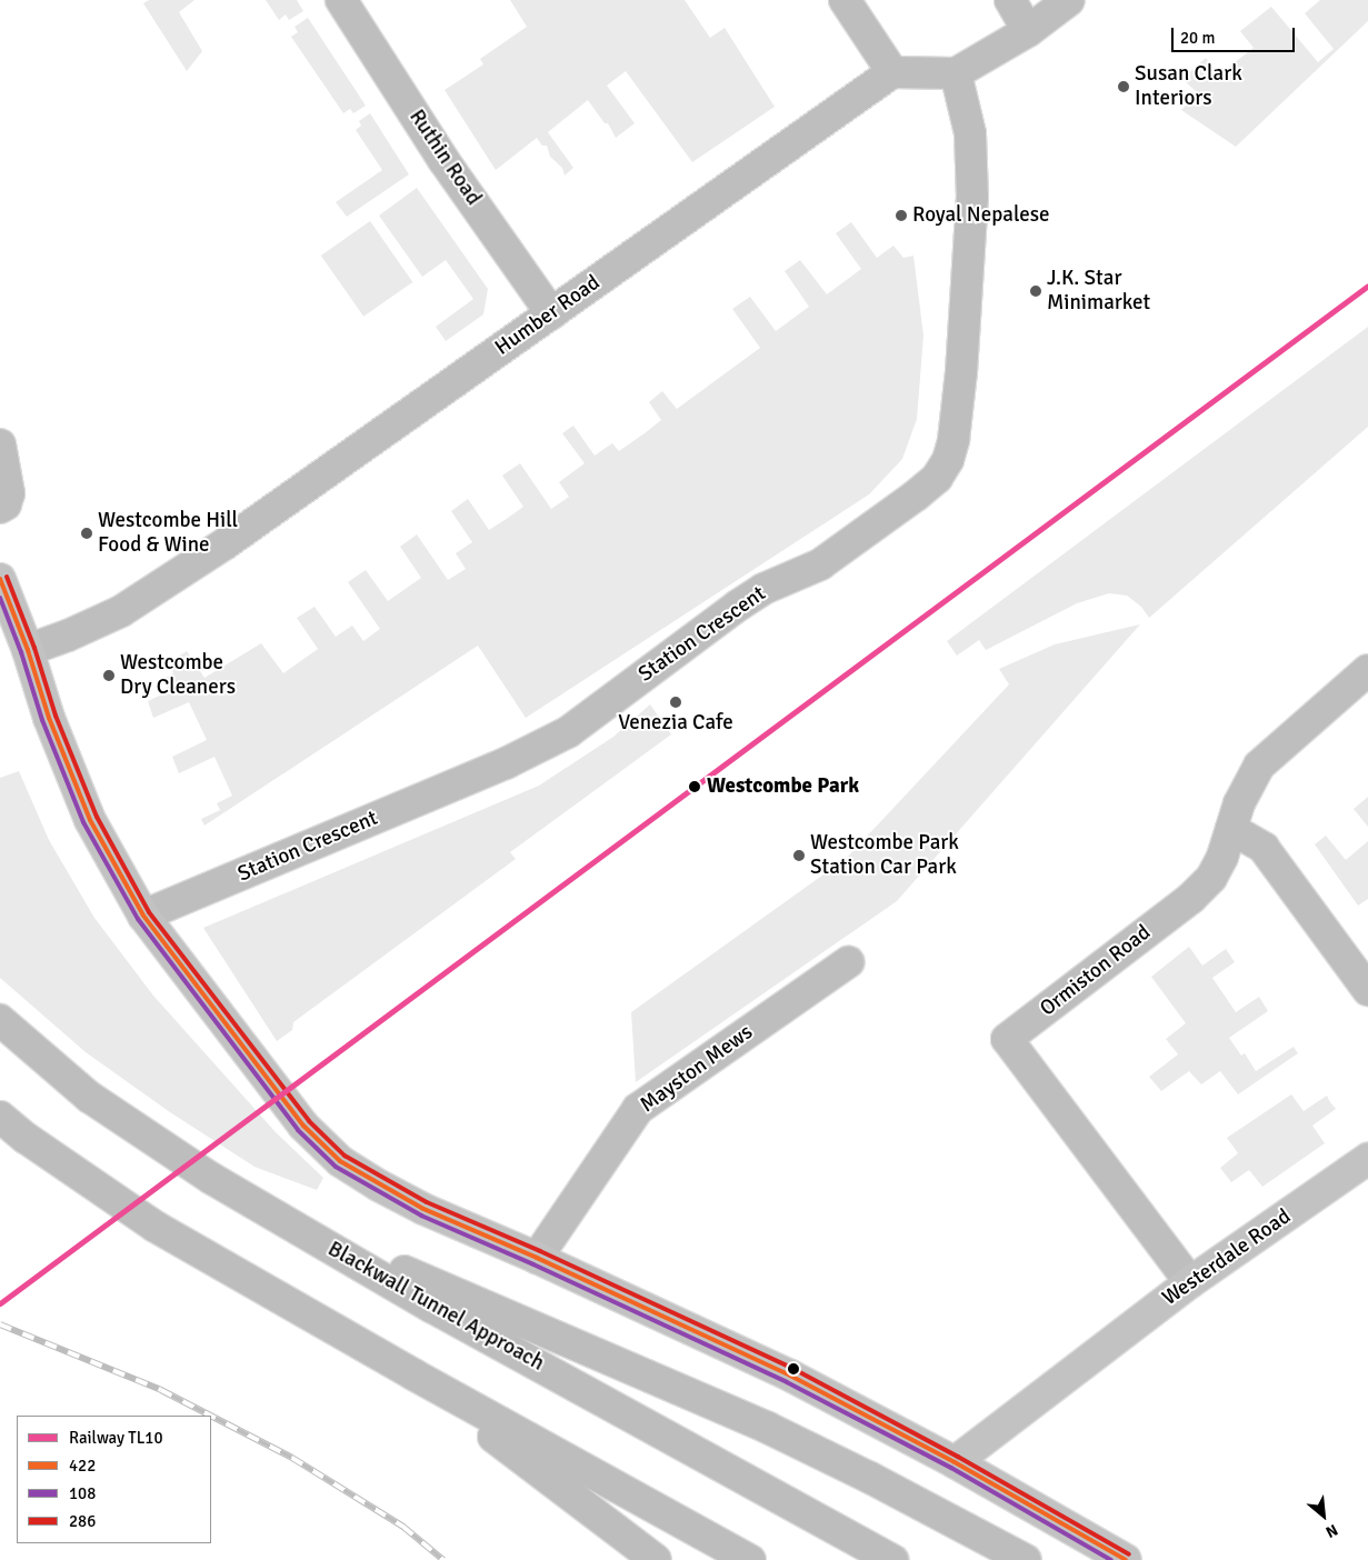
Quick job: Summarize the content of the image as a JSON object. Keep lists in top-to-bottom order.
{
  "streets": {
    "highway": ["Blackwall Tunnel Approach"],
    "street": [
      "Ruthin Road",
      "Humber Road",
      "Station Crescent",
      "Ormiston Road",
      "Mayston Mews",
      "Westerdale Road"
    ]
  },
  "crossings": [
    ["Ruthin Road", "Humber Road"],
    ["Ormiston Road", "Westerdale Road"]
  ],
  "places": [
    "Susan Clark Interiors",
    "Royal Nepalese",
    "J.K. Star Minimarket",
    "Westcombe Hill Food & Wine",
    "Westcombe Dry Cleaners",
    "Venezia Cafe",
    "Westcombe Park",
    "Westcombe Park Station Car Park"
  ],
  "lines": [
    "rail line TL10",
    "transit line 286",
    "transit line 422",
    "transit line 108"
  ],
  "legend": [
    "Railway TL10",
    "422",
    "108",
    "286"
  ],
  "scale_bar": "20 m",
  "north": "bottom right"
}
